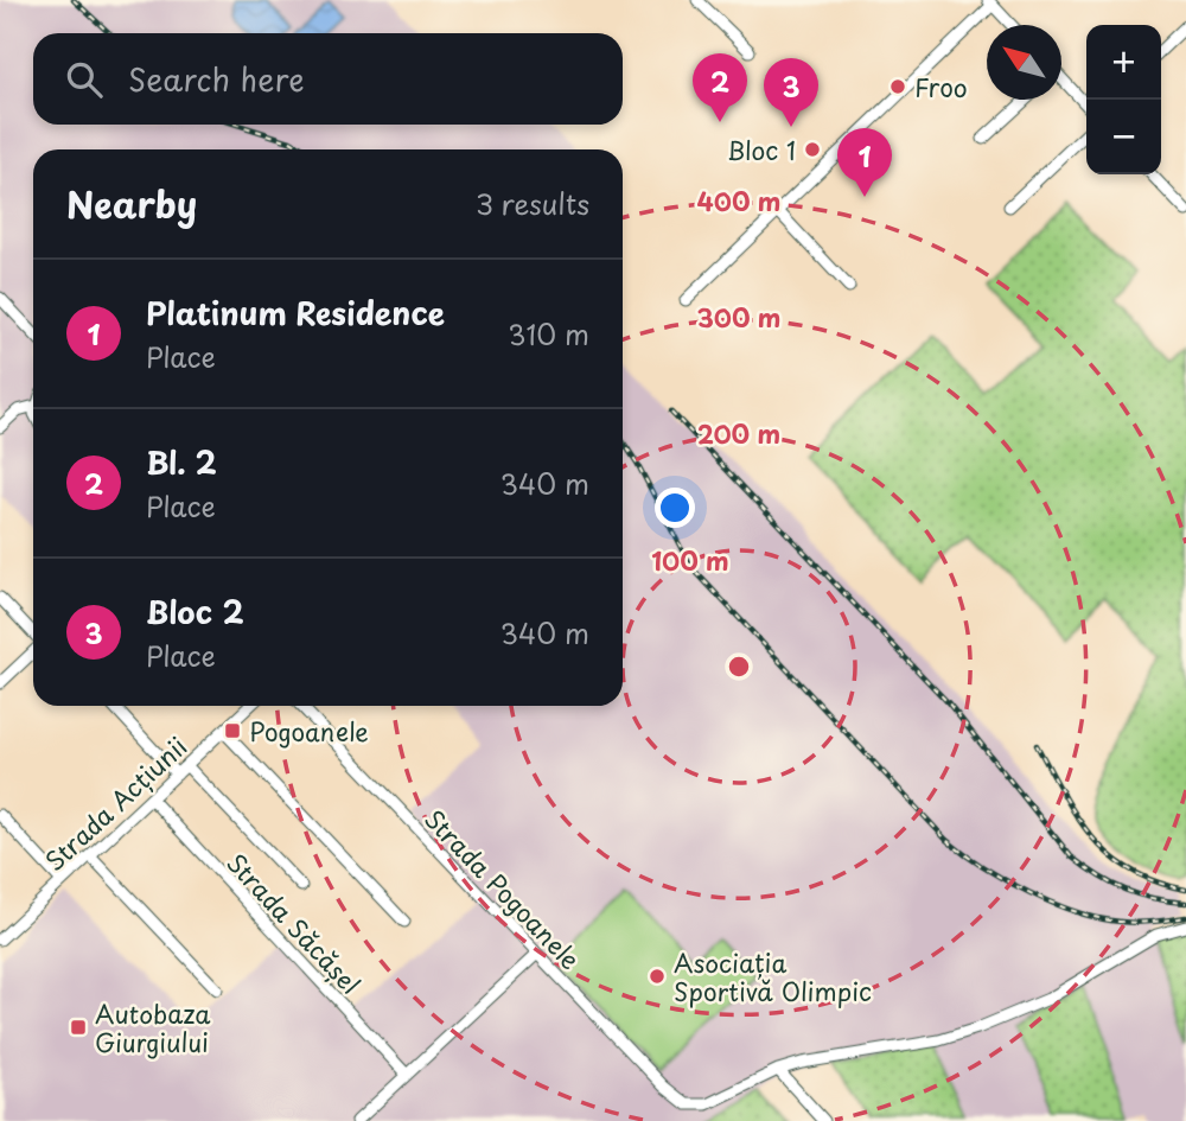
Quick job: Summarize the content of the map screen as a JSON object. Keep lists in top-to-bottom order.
{
  "streets": {
    "street": ["Strada Acțiunii", "Strada Pogoanele", "Strada Săcășel"]
  },
  "crossings": [
    ["Strada Acțiunii", "Strada Săcășel"]
  ],
  "places": {
    "other": ["Froo", "Bloc 1", "Asociația Sportivă Olimpic"],
    "transit": ["Pogoanele", "Autobaza Giurgiului"]
  },
  "north": "top left",
  "page": {
    "map_buttons": ["+", "−"],
    "search": "Search here",
    "pins": ["2", "3", "1"],
    "heading": ["Nearby", "3 results"],
    "list": [
      {
        "mark": "1",
        "name": "Platinum Residence",
        "note": "Place",
        "value": "310 m"
      },
      {
        "mark": "2",
        "name": "Bl. 2",
        "note": "Place",
        "value": "340 m"
      },
      {
        "mark": "3",
        "name": "Bloc 2",
        "note": "Place",
        "value": "340 m"
      }
    ]
  },
  "rings": [
    "400 m",
    "300 m",
    "200 m",
    "100 m"
  ]
}
